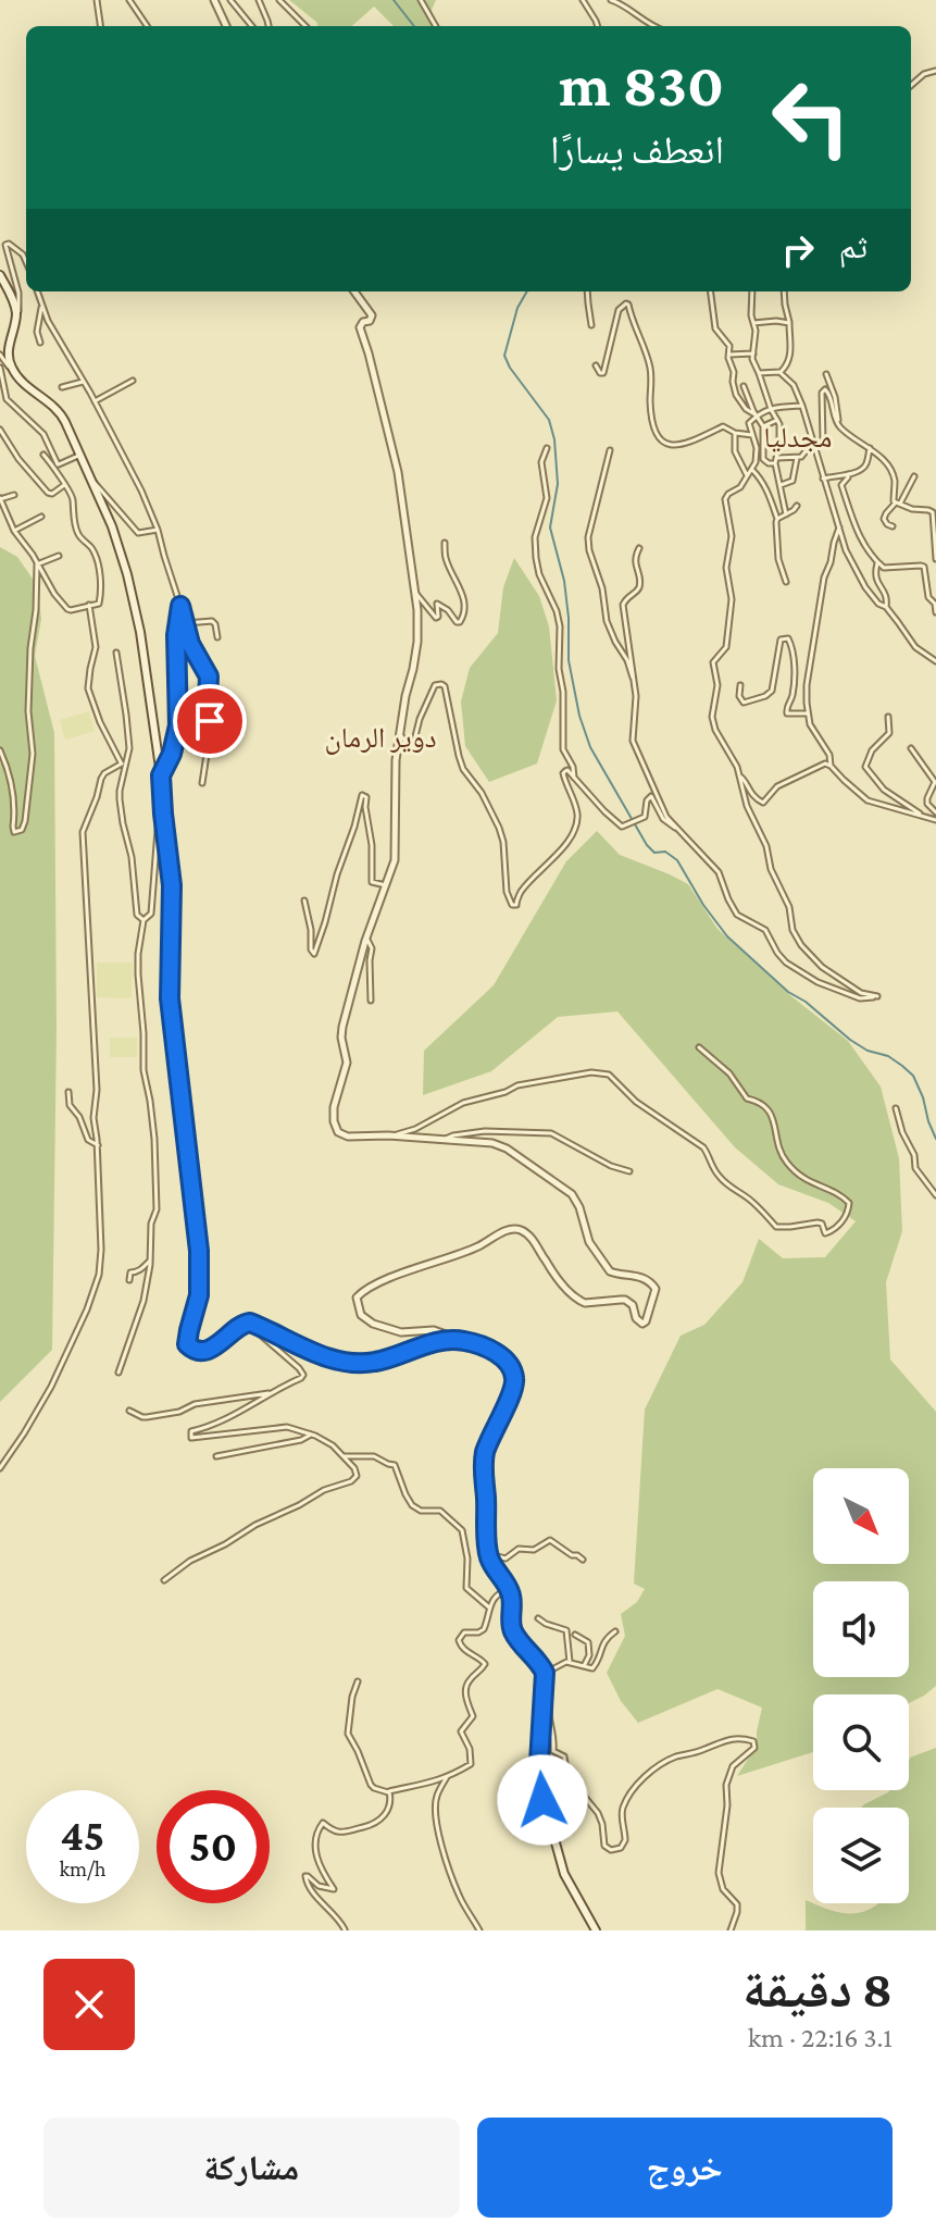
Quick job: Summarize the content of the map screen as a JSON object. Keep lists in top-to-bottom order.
{
  "districts": ["مجدليا", "دوير الرمان"],
  "north": "bottom right",
  "page": {
    "turn": ["830 m", "انعطف يسارًا"],
    "then": "ثم",
    "speed": "45 km/h",
    "limit": "50",
    "heading": ["8 دقيقة", "3.1 km · 22:16"],
    "buttons": ["خروج", "مشاركة"]
  }
}
